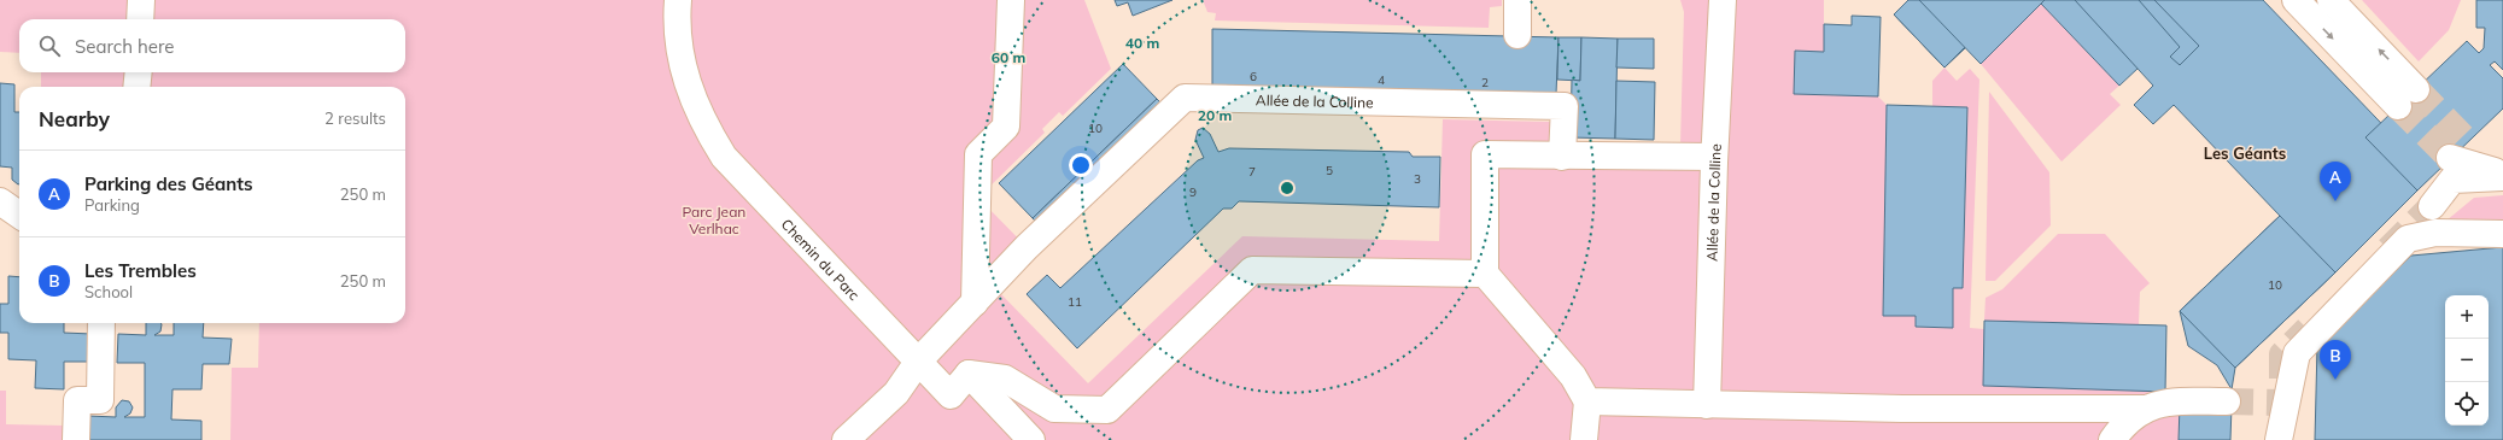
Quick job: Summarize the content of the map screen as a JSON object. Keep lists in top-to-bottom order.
{
  "streets": {
    "street": ["Allée de la Colline", "Chemin du Parc"]
  },
  "crossings": [
    ["Allée de la Colline", "Chemin du Parc"]
  ],
  "districts": ["Les Géants"],
  "parks": ["Parc Jean Verlhac"],
  "house_numbers": [
    "6",
    "4",
    "2",
    "10",
    "5",
    "7",
    "3",
    "9",
    "10",
    "11"
  ],
  "page": {
    "search": "Search here",
    "heading": ["Nearby", "2 results"],
    "list": [
      {
        "mark": "A",
        "name": "Parking des Géants",
        "note": "Parking",
        "value": "250 m"
      },
      {
        "mark": "B",
        "name": "Les Trembles",
        "note": "School",
        "value": "250 m"
      }
    ],
    "pins": ["A", "B"],
    "map_buttons": ["+", "−"]
  },
  "rings": ["40 m", "60 m", "20 m"]
}
